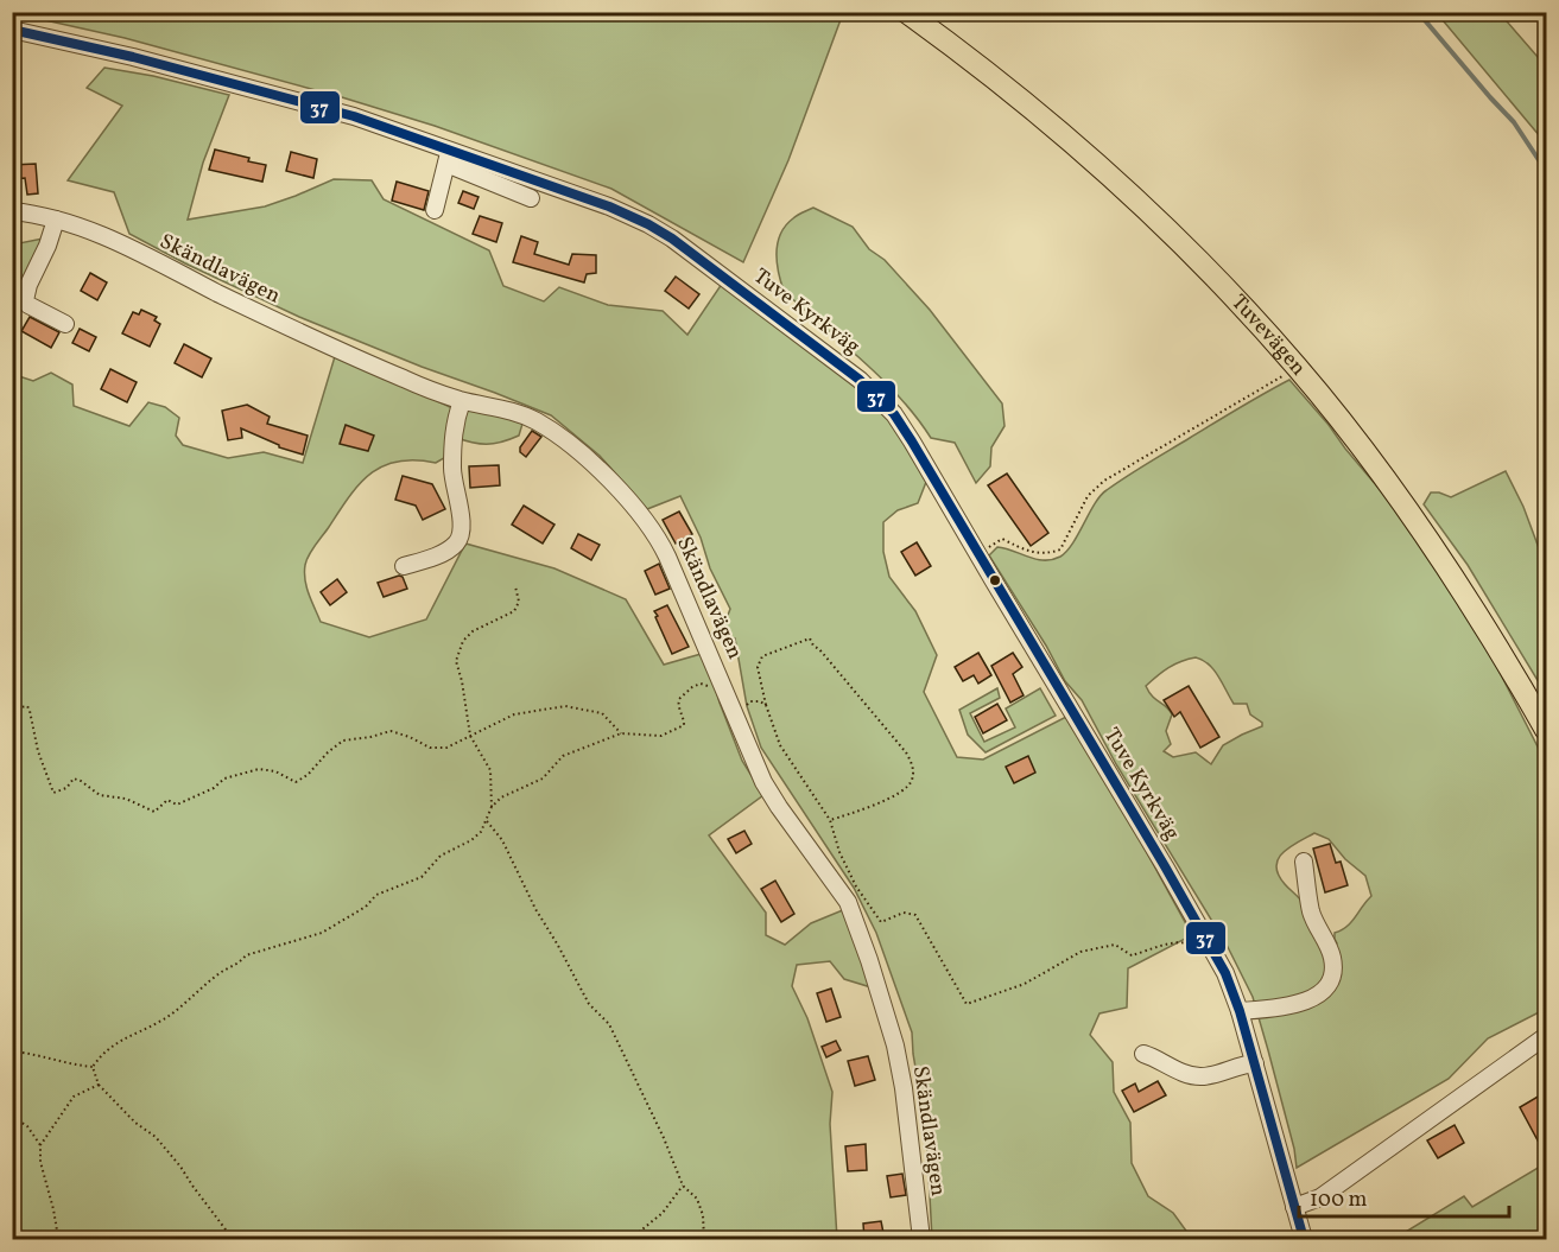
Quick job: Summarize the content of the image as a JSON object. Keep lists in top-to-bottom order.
{
  "streets": {
    "main road": ["Tuvevägen"],
    "street": ["Skändlavägen", "Tuve Kyrkväg"]
  },
  "lines": ["transit line 37"],
  "scale_bar": "100 m"
}
